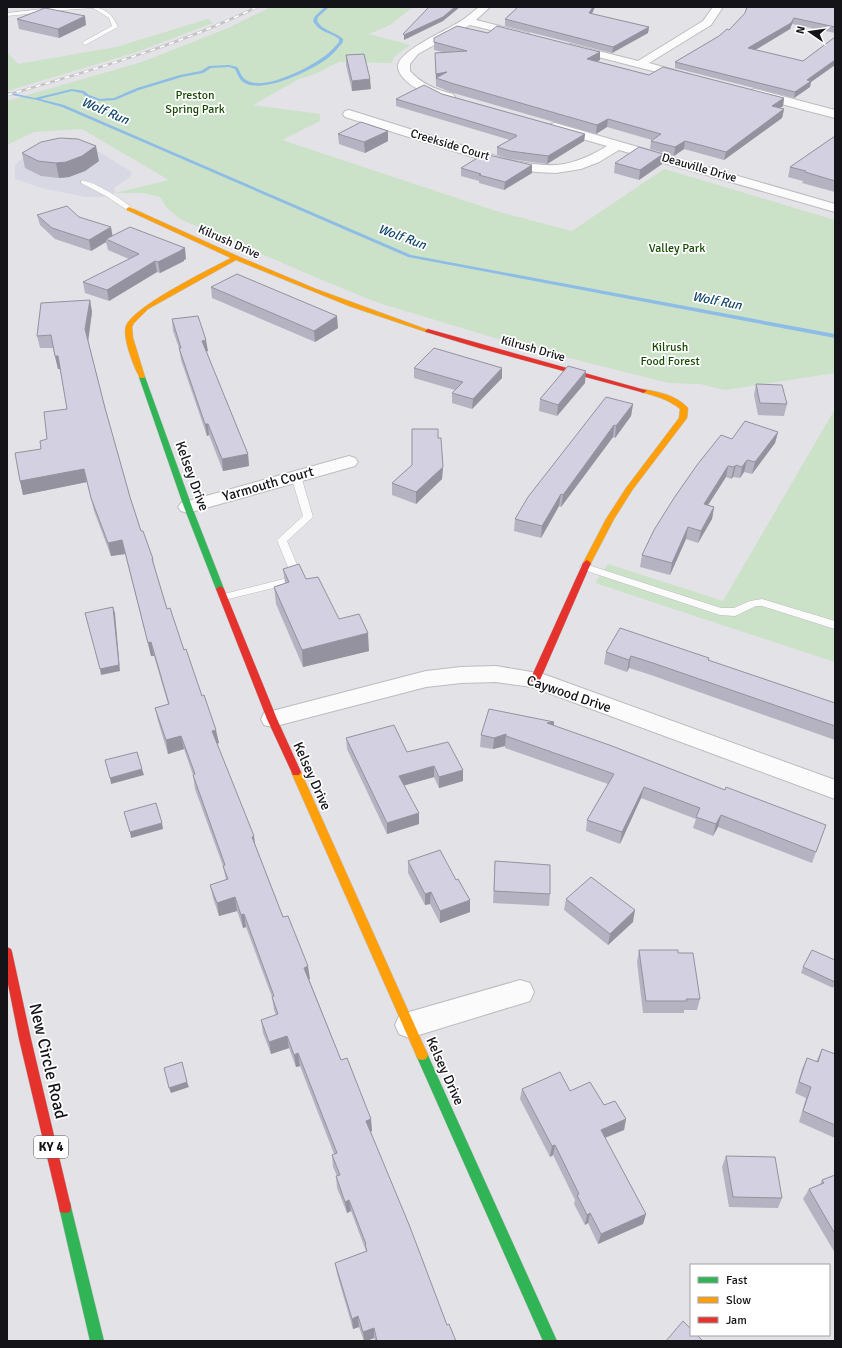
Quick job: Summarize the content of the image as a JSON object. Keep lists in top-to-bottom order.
{
  "streets": {
    "main road": [
      "Kilrush Drive",
      "Kelsey Drive",
      "New Circle Road",
      "KY 4"
    ],
    "street": [
      "Creekside Court",
      "Deauville Drive",
      "Yarmouth Court",
      "Caywood Drive"
    ]
  },
  "crossings": [
    ["Creekside Court", "Deauville Drive"],
    ["Kilrush Drive", "Kelsey Drive"],
    ["Kilrush Drive", "Caywood Drive"],
    ["Kelsey Drive", "Yarmouth Court"],
    ["Kelsey Drive", "Caywood Drive"]
  ],
  "water": ["Wolf Run"],
  "parks": ["Preston Spring Park", "Valley Park", "Kilrush Food Forest"],
  "legend": ["Fast", "Slow", "Jam"],
  "north": "left"
}
